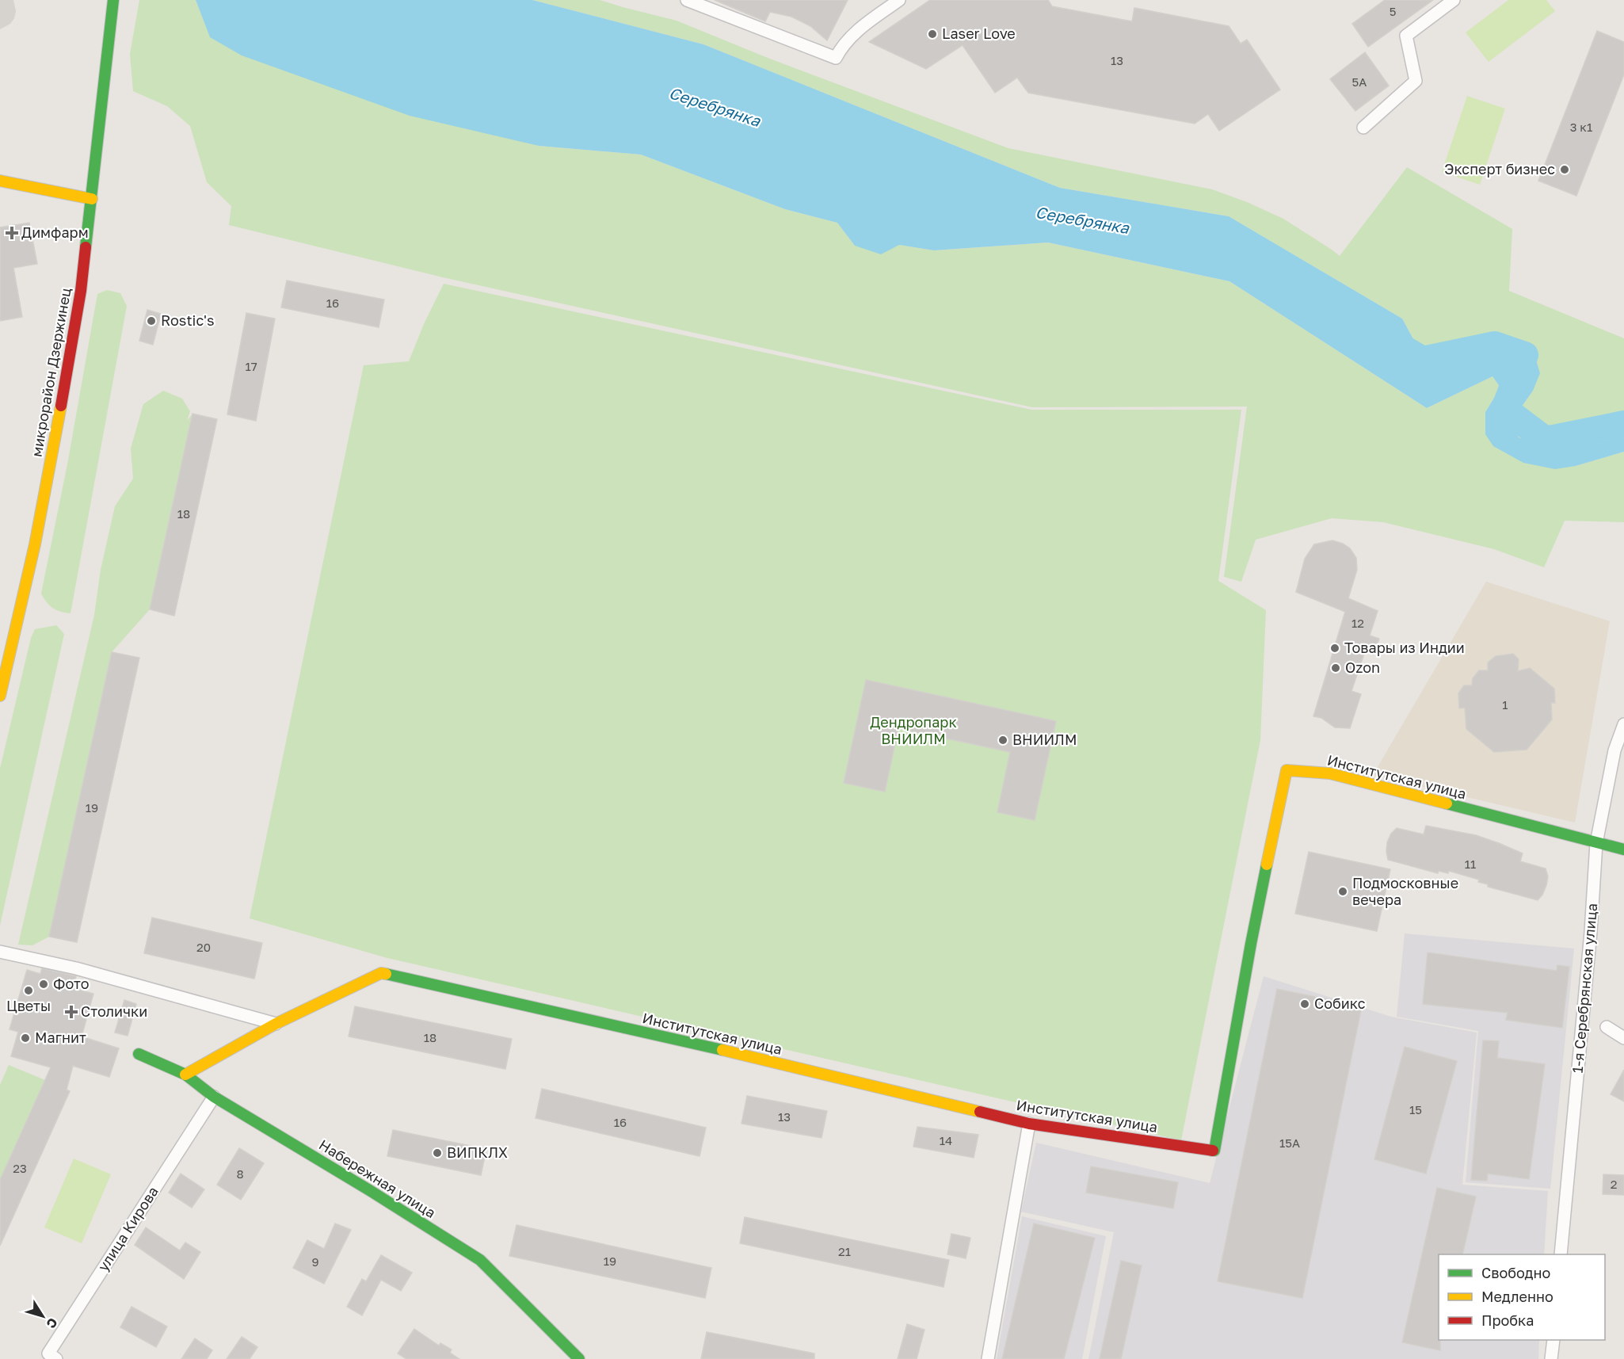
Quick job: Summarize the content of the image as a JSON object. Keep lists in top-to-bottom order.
{
  "streets": {
    "street": [
      "микрорайон Дзержинец",
      "Институтская улица",
      "1-я Серебрянская улица",
      "Набережная улица",
      "улица Кирова"
    ]
  },
  "crossings": [
    ["Институтская улица", "1-я Серебрянская улица"],
    ["Институтская улица", "Набережная улица"],
    ["Набережная улица", "улица Кирова"]
  ],
  "water": ["Серебрянка"],
  "parks": ["Дендропарк ВНИИЛМ"],
  "places": {
    "other": [
      "Laser Love",
      "Эксперт бизнес",
      "Rostic's",
      "Товары из Индии",
      "Ozon",
      "ВНИИЛМ",
      "Подмосковные вечера",
      "Фото",
      "Цветы",
      "Собикс",
      "Магнит",
      "ВИПКЛХ"
    ],
    "health": ["Димфарм", "Столички"]
  },
  "house_numbers": [
    "5",
    "13",
    "5А",
    "3 к1",
    "16",
    "17",
    "18",
    "12",
    "1",
    "19",
    "11",
    "20",
    "18",
    "15",
    "13",
    "16",
    "14",
    "15А",
    "23",
    "8",
    "2",
    "21",
    "19",
    "9"
  ],
  "legend": ["Свободно", "Медленно", "Пробка"],
  "north": "bottom right"
}
